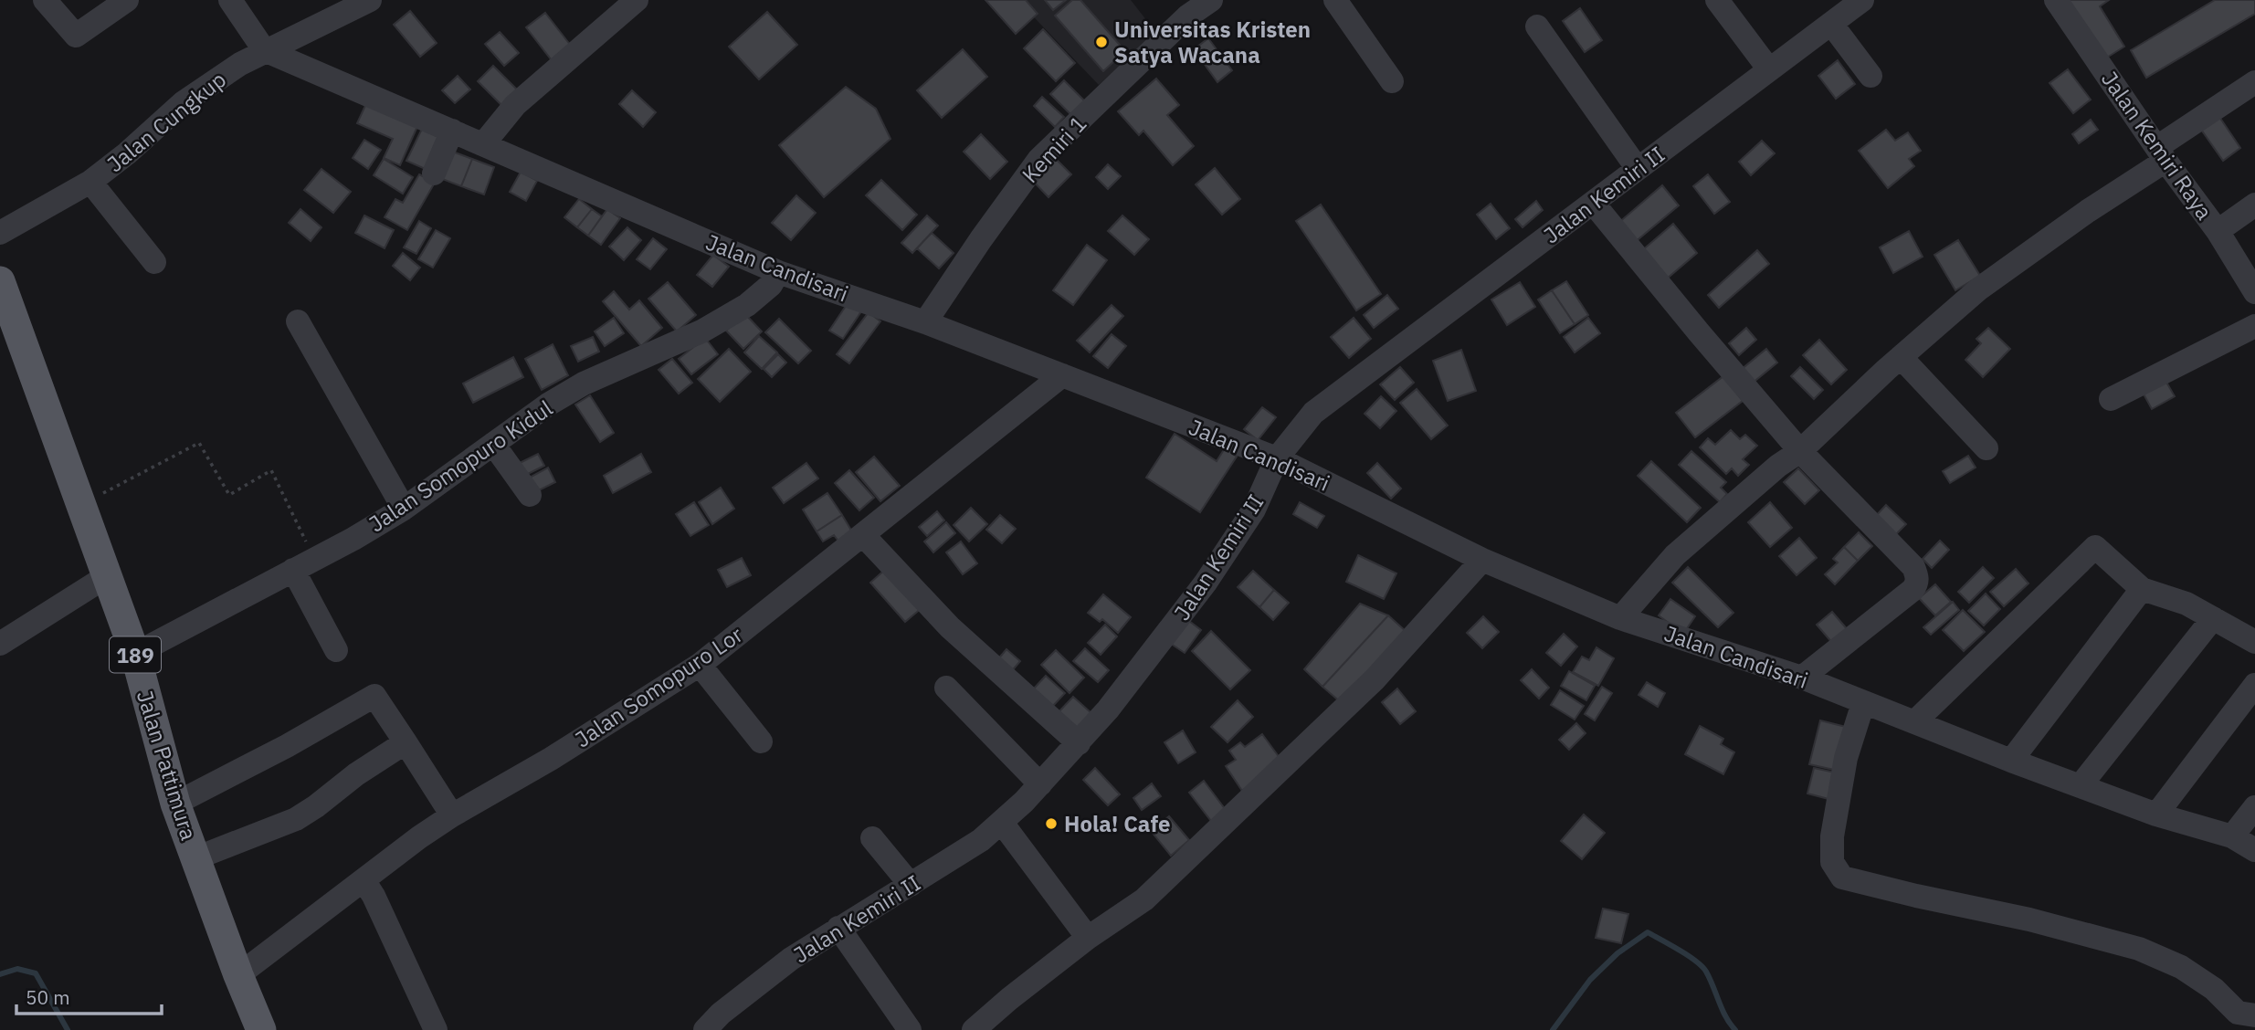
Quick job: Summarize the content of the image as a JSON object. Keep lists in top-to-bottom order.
{
  "streets": {
    "main road": ["189", "Jalan Pattimura"],
    "street": [
      "Jalan Cungkup",
      "Jalan Kemiri Raya",
      "Kemiri 1",
      "Jalan Kemiri II",
      "Jalan Candisari",
      "Jalan Somopuro Kidul",
      "Jalan Somopuro Lor"
    ]
  },
  "crossings": [
    ["Jalan Cungkup", "Jalan Candisari"],
    ["Kemiri 1", "Jalan Candisari"],
    ["Jalan Kemiri II", "Jalan Candisari"],
    ["Jalan Candisari", "Jalan Somopuro Kidul"],
    ["Jalan Candisari", "Jalan Somopuro Lor"],
    ["Jalan Somopuro Kidul", "Jalan Pattimura"],
    ["Jalan Somopuro Lor", "Jalan Pattimura"]
  ],
  "places": ["Universitas Kristen Satya Wacana", "Hola! Cafe"],
  "scale_bar": "50 m"
}
